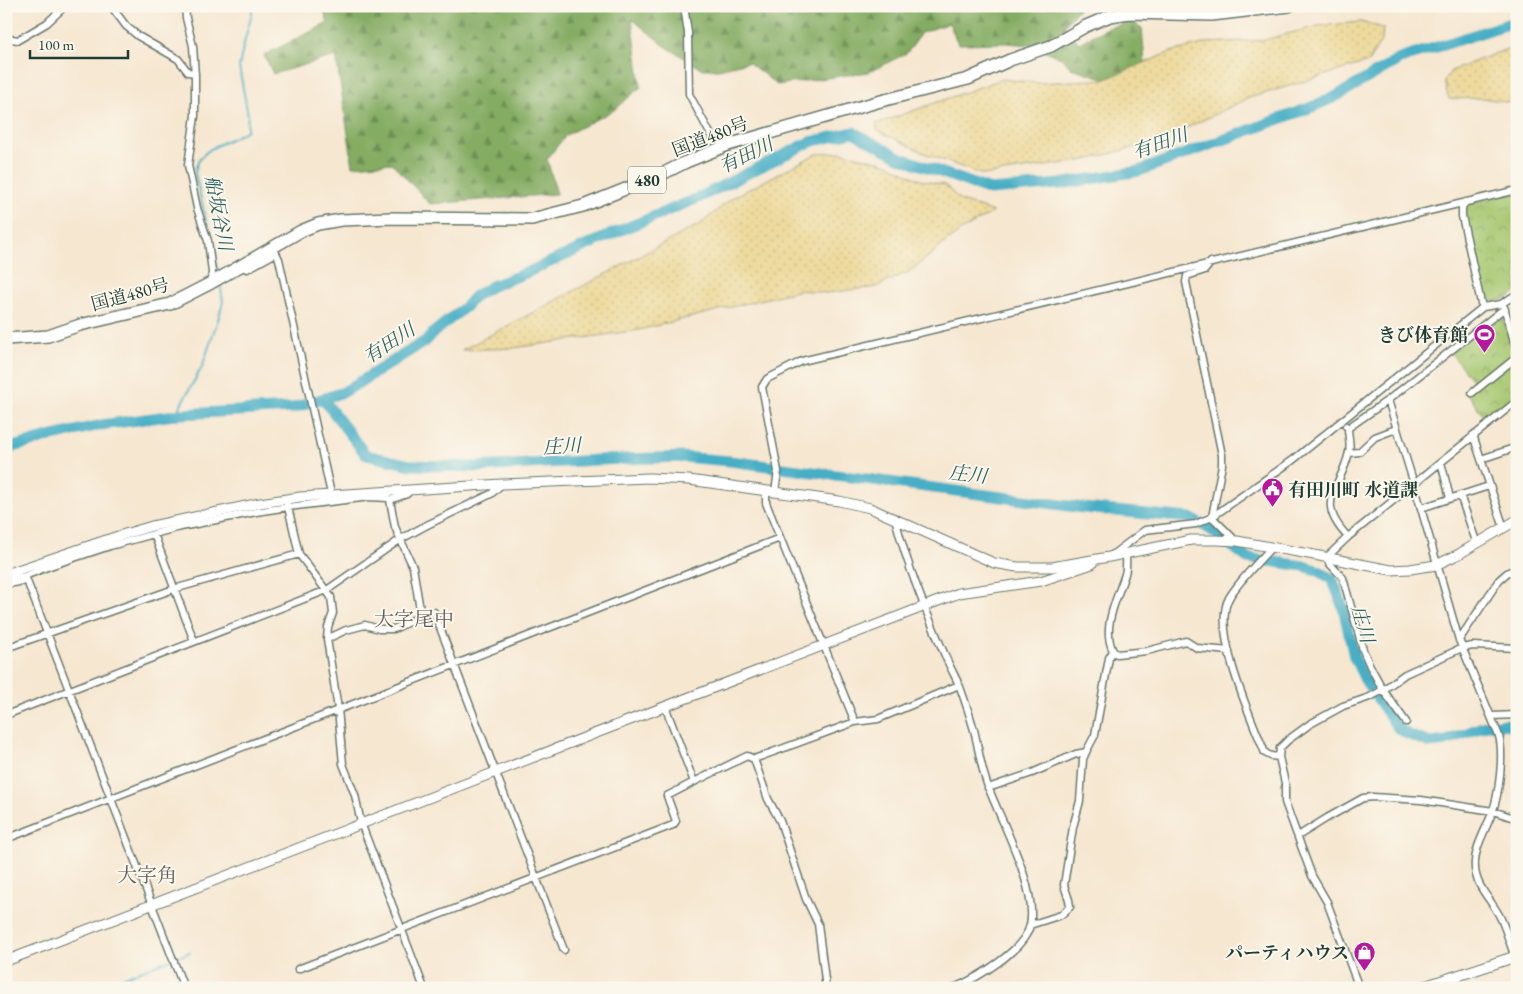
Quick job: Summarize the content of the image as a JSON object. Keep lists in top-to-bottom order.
{
  "streets": {
    "highway": ["国道480号", "480"]
  },
  "districts": ["大字尾中", "大字角"],
  "water": ["有田川", "船坂谷川", "庄川"],
  "places": {
    "sports": ["きび体育館"],
    "public building": ["有田川町 水道課"],
    "shop": ["パーティハウス"]
  },
  "scale_bar": "100 m"
}
